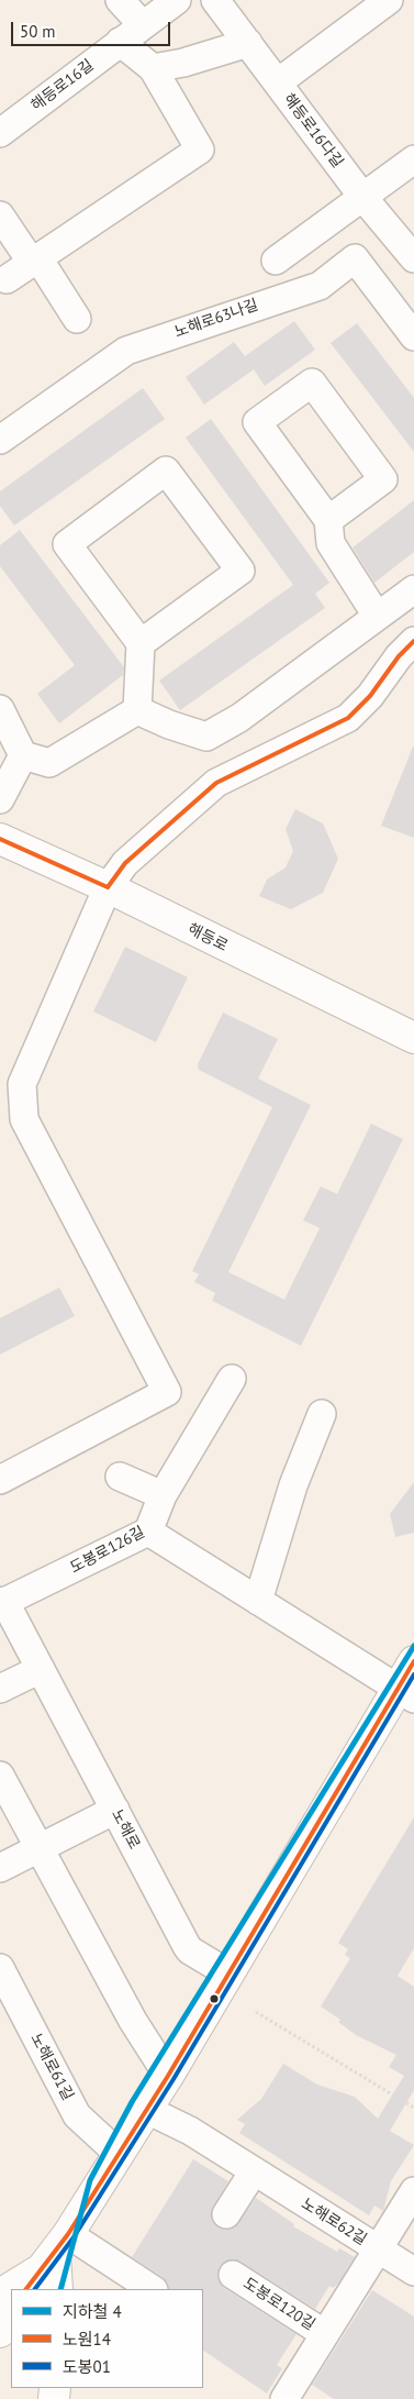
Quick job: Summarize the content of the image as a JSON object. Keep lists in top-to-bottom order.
{
  "streets": {
    "main road": ["해등로"],
    "street": [
      "해등로16길",
      "해등로16다길",
      "노해로63나길",
      "도봉로126길",
      "노해로",
      "노해로61길",
      "노해로62길",
      "도봉로120길"
    ]
  },
  "crossings": [
    ["도봉로126길", "노해로"],
    ["노해로62길", "도봉로120길"]
  ],
  "lines": ["transit line 노원14", "metro line 4", "transit line 도봉01"],
  "legend": ["지하철 4", "노원14", "도봉01"],
  "scale_bar": "50 m"
}
